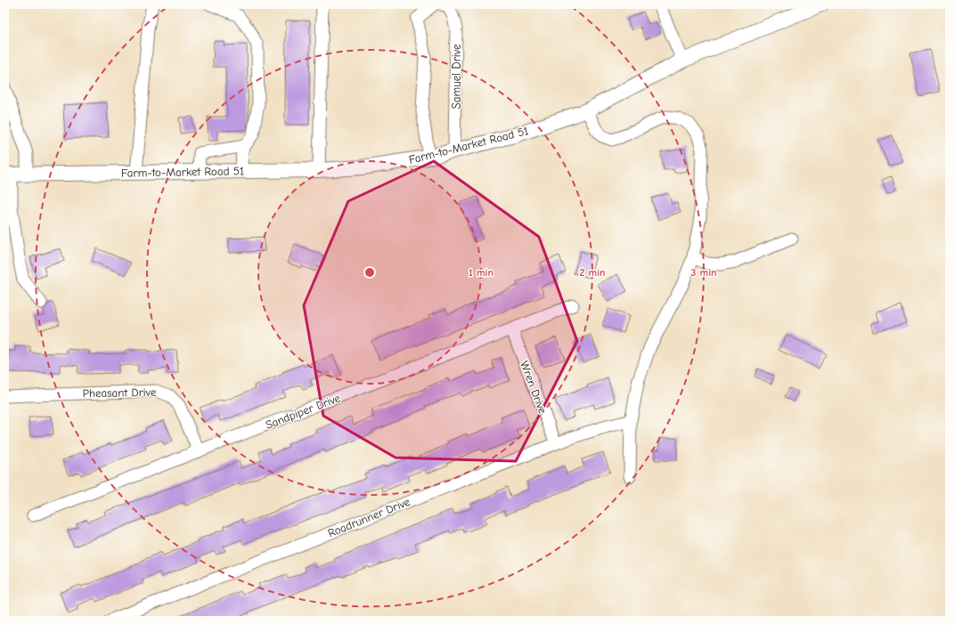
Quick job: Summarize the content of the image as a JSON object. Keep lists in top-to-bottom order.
{
  "streets": {
    "main road": ["Farm-to-Market Road 51"],
    "street": [
      "Samuel Drive",
      "Wren Drive",
      "Pheasant Drive",
      "Sandpiper Drive",
      "Roadrunner Drive"
    ]
  },
  "crossings": [
    ["Samuel Drive", "Farm-to-Market Road 51"],
    ["Wren Drive", "Sandpiper Drive"],
    ["Wren Drive", "Roadrunner Drive"],
    ["Pheasant Drive", "Sandpiper Drive"]
  ],
  "rings": ["1 min", "2 min", "3 min"]
}
